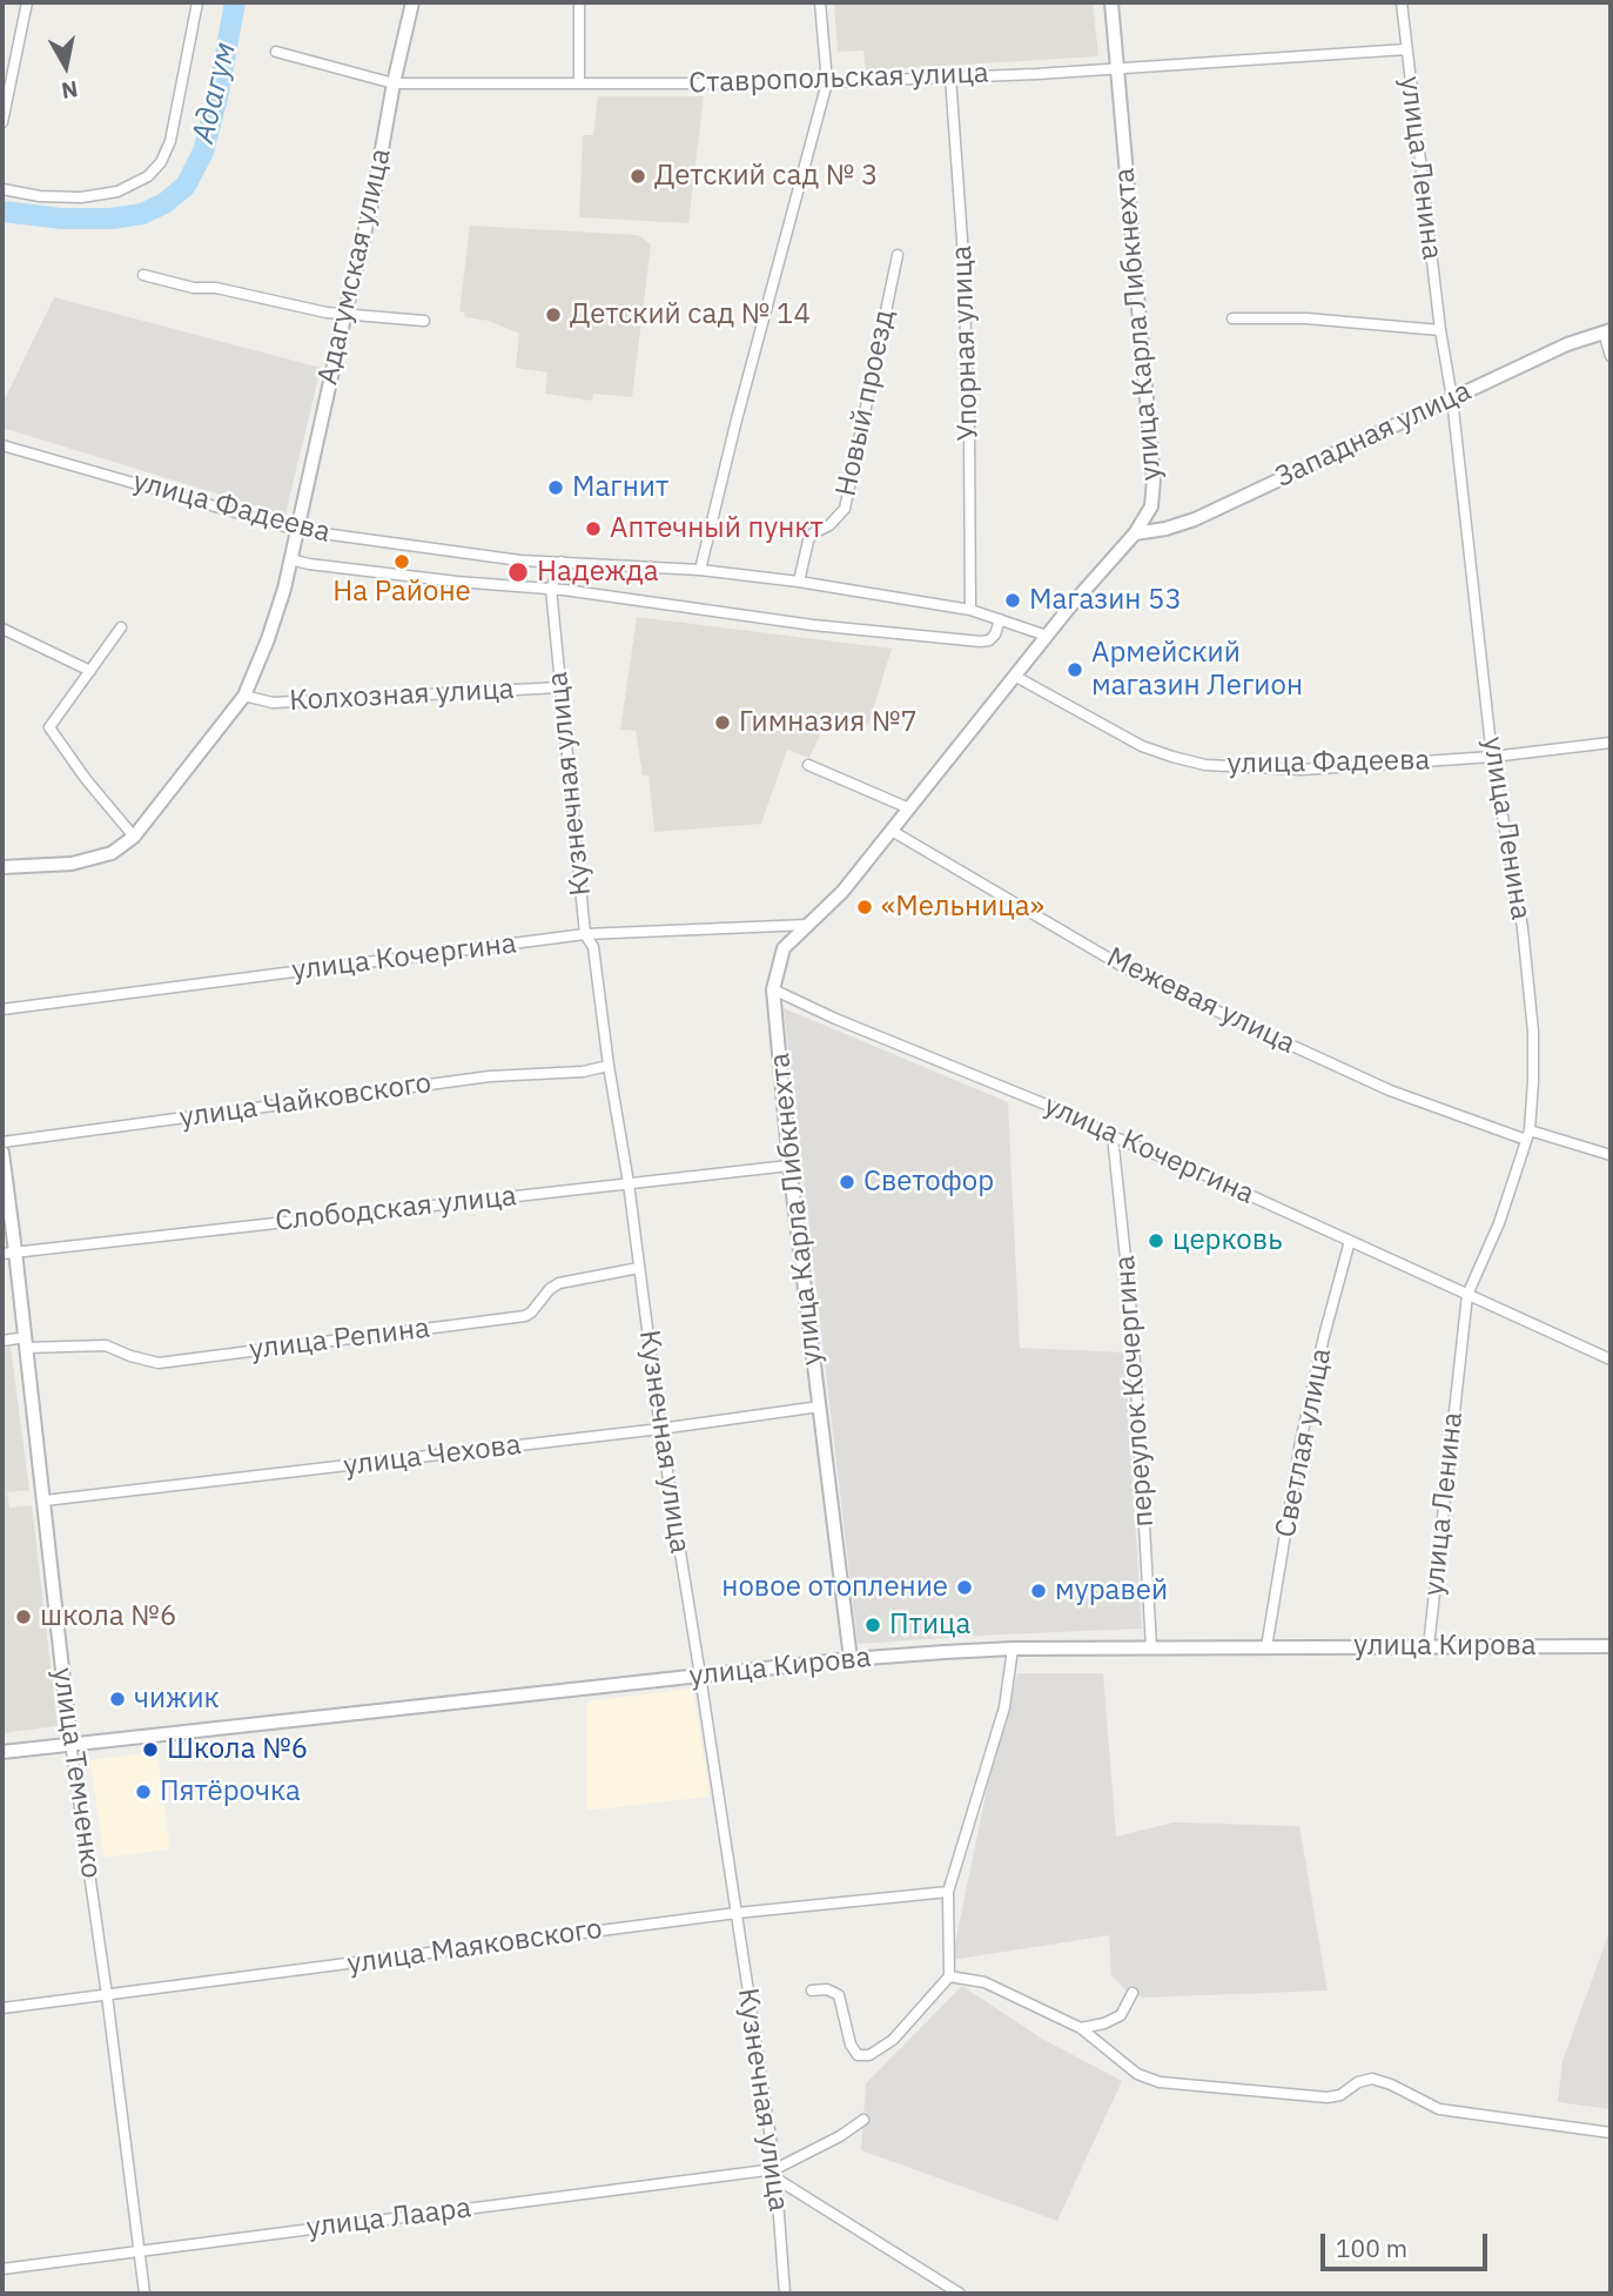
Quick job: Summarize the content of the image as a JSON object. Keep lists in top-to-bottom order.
{
  "streets": {
    "main road": [
      "Адагумская улица",
      "улица Карла Либкнехта",
      "Западная улица",
      "Колхозная улица",
      "улица Кирова",
      "улица Темченко"
    ],
    "street": [
      "Ставропольская улица",
      "улица Ленина",
      "Упорная улица",
      "Новый проезд",
      "улица Фадеева",
      "Кузнечная улица",
      "улица Кочергина",
      "Межевая улица",
      "улица Чайковского",
      "Слободская улица",
      "улица Репина",
      "переулок Кочергина",
      "Светлая улица",
      "улица Чехова",
      "улица Маяковского",
      "улица Лаара"
    ]
  },
  "crossings": [
    ["Ставропольская улица", "улица Ленина"],
    ["Ставропольская улица", "Адагумская улица"],
    ["Ставропольская улица", "улица Карла Либкнехта"],
    ["Ставропольская улица", "Упорная улица"],
    ["улица Ленина", "Западная улица"],
    ["улица Ленина", "улица Фадеева"],
    ["улица Ленина", "улица Кочергина"],
    ["улица Ленина", "Межевая улица"],
    ["улица Ленина", "улица Кирова"],
    ["Адагумская улица", "улица Фадеева"],
    ["Адагумская улица", "Колхозная улица"],
    ["улица Карла Либкнехта", "Западная улица"],
    ["улица Карла Либкнехта", "улица Фадеева"],
    ["улица Карла Либкнехта", "улица Кочергина"],
    ["улица Карла Либкнехта", "Межевая улица"],
    ["улица Карла Либкнехта", "Слободская улица"],
    ["улица Карла Либкнехта", "улица Чехова"],
    ["улица Карла Либкнехта", "улица Кирова"],
    ["Упорная улица", "улица Фадеева"],
    ["Новый проезд", "улица Фадеева"],
    ["улица Фадеева", "Колхозная улица"],
    ["улица Фадеева", "Кузнечная улица"],
    ["Колхозная улица", "Кузнечная улица"],
    ["Кузнечная улица", "улица Кочергина"],
    ["Кузнечная улица", "улица Чайковского"],
    ["Кузнечная улица", "Слободская улица"],
    ["Кузнечная улица", "улица Репина"],
    ["Кузнечная улица", "улица Чехова"],
    ["Кузнечная улица", "улица Кирова"],
    ["Кузнечная улица", "улица Маяковского"],
    ["Кузнечная улица", "улица Лаара"],
    ["улица Кочергина", "переулок Кочергина"],
    ["улица Кочергина", "Светлая улица"],
    ["Слободская улица", "улица Темченко"],
    ["улица Репина", "улица Темченко"],
    ["переулок Кочергина", "улица Кирова"],
    ["Светлая улица", "улица Кирова"],
    ["улица Чехова", "улица Темченко"],
    ["улица Кирова", "улица Темченко"],
    ["улица Темченко", "улица Маяковского"],
    ["улица Темченко", "улица Лаара"]
  ],
  "water": ["Адагум"],
  "places": [
    "Детский сад № 3",
    "Детский сад № 14",
    "Магнит",
    "Аптечный пункт",
    "На Районе",
    "Надежда",
    "Магазин 53",
    "Армейский магазин Легион",
    "Гимназия №7",
    "«Мельница»",
    "Светофор",
    "церковь",
    "новое отопление",
    "муравей",
    "школа №6",
    "Птица",
    "чижик",
    "Школа №6",
    "Пятёрочка"
  ],
  "scale_bar": "100 m",
  "north": "bottom"
}
